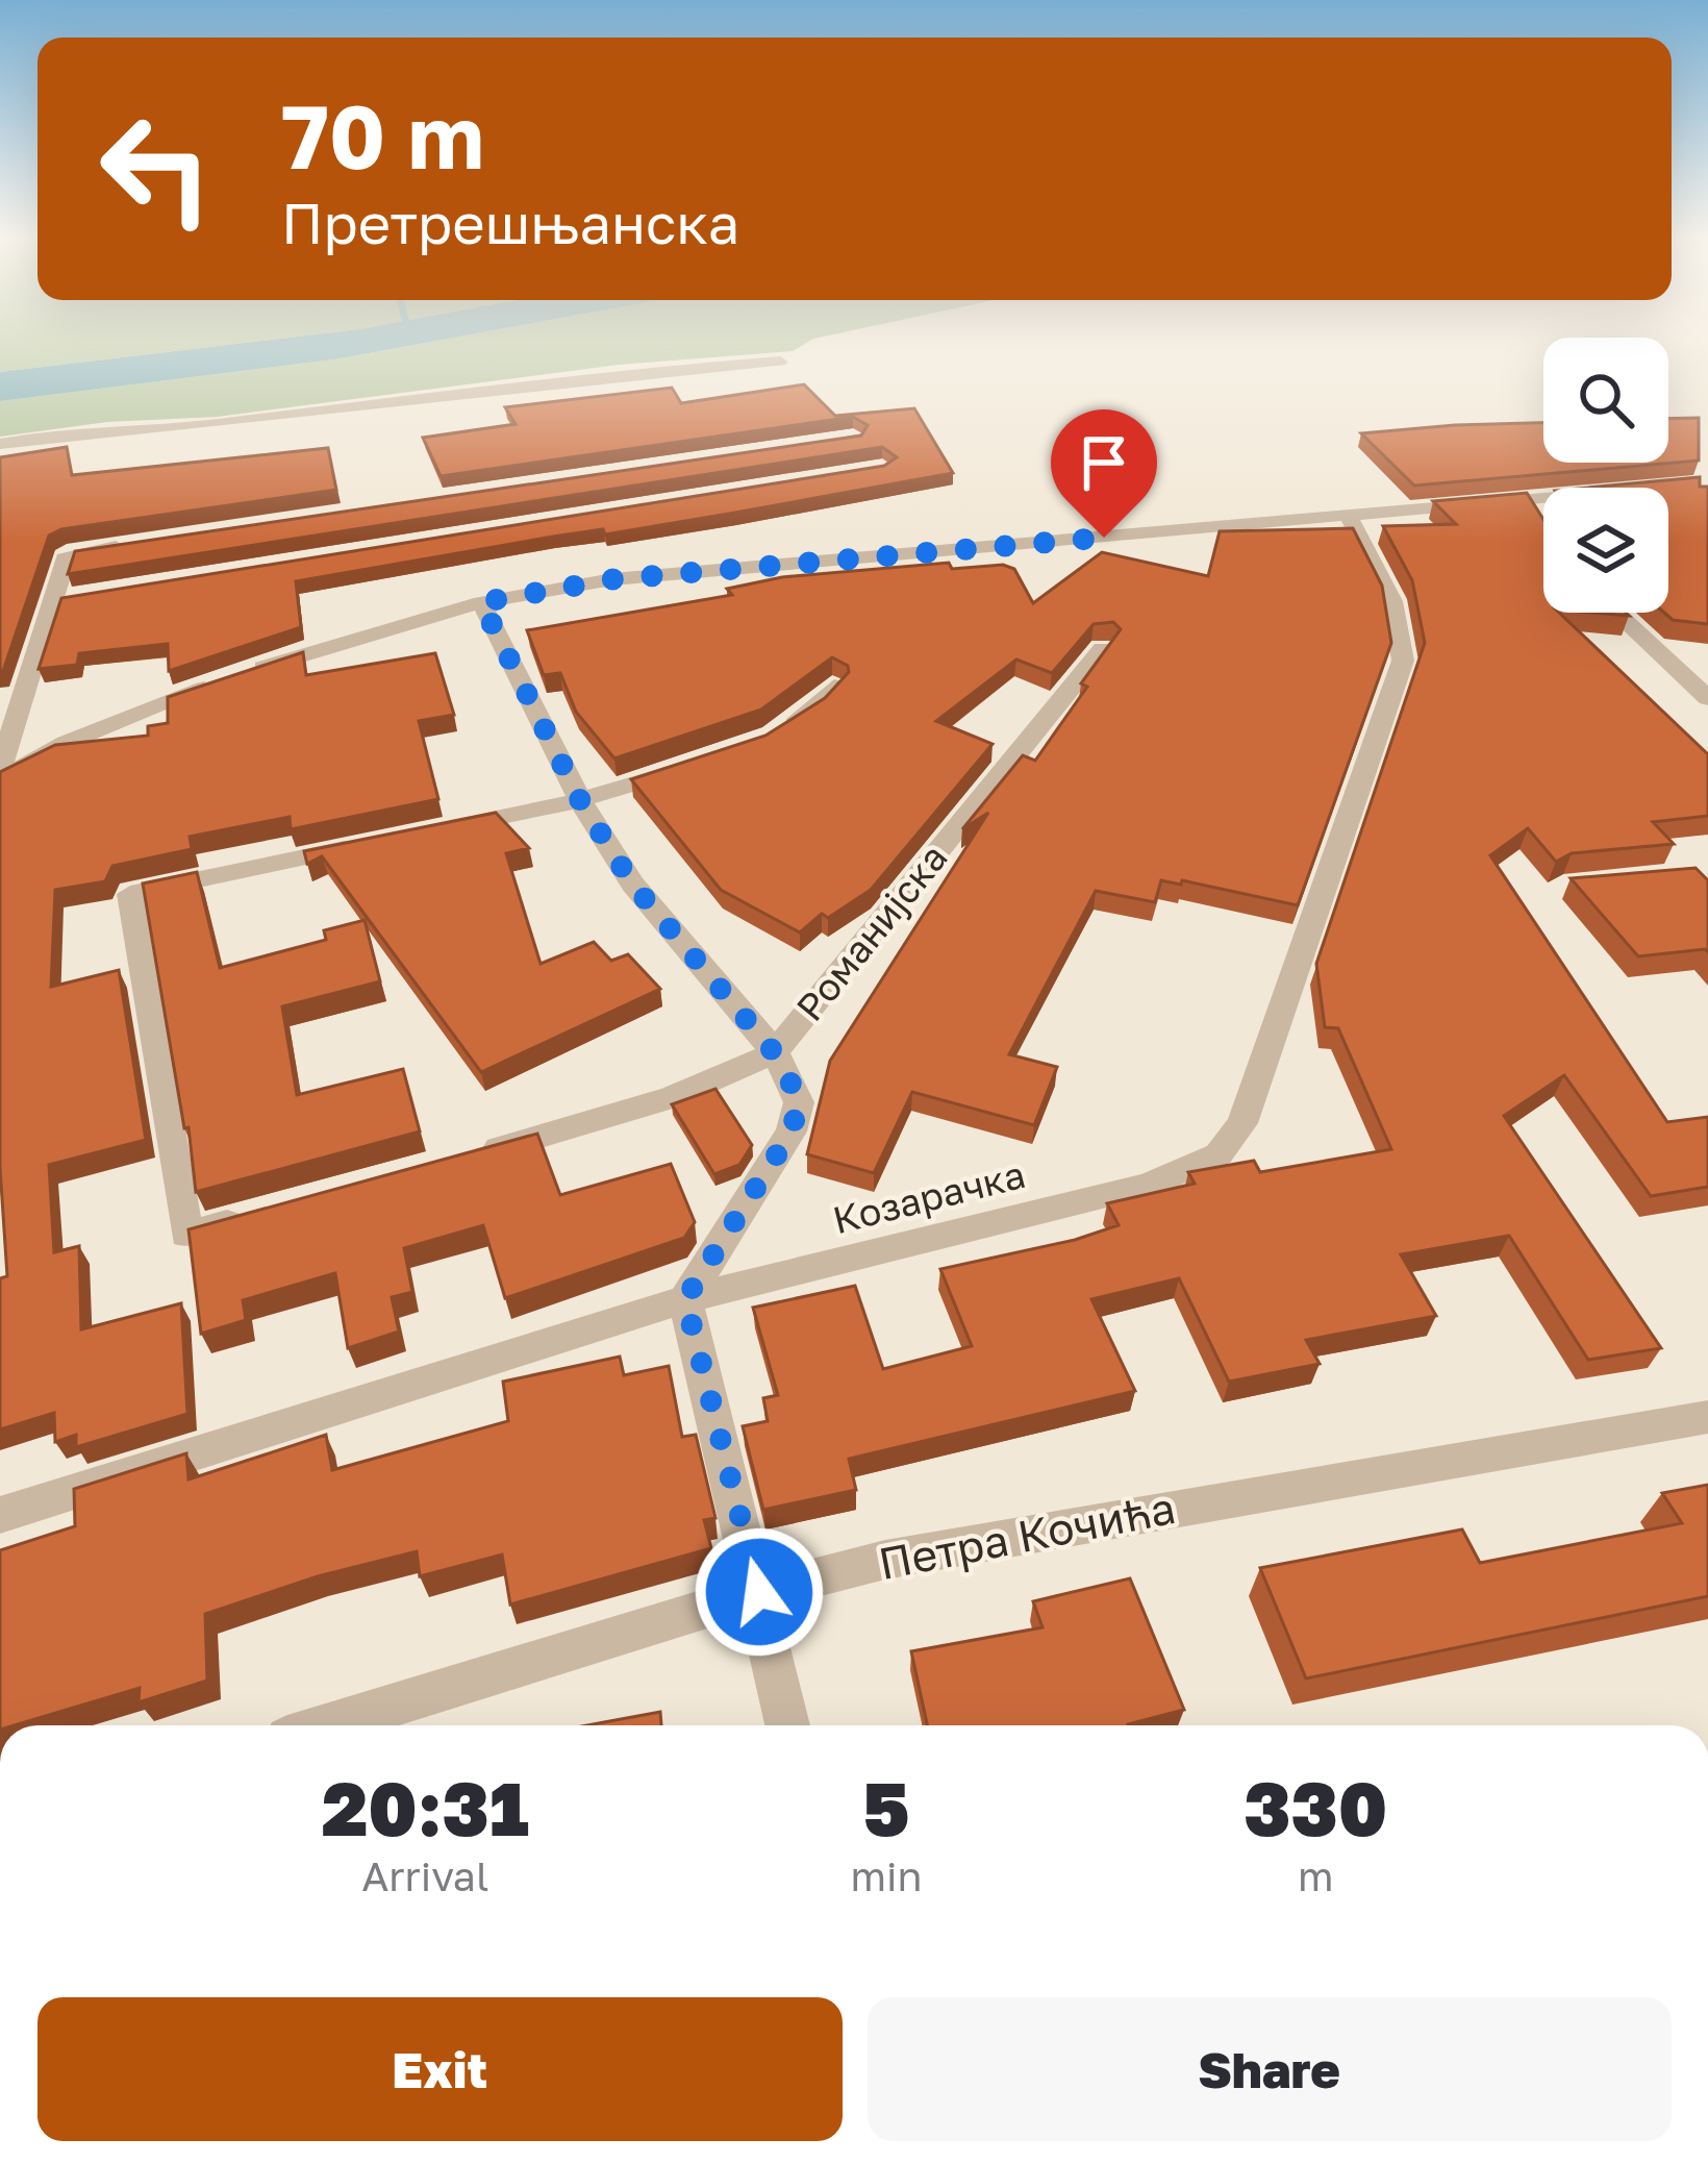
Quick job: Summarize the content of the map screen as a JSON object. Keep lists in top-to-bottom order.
{
  "streets": {
    "street": ["Романијска", "Козарачка", "Петра Кочића"]
  },
  "crossings": [
    ["Романијска", "Козарачка"]
  ],
  "page": {
    "turn": ["70 m", "Претрешњанска"],
    "eta": [
      "20:31",
      "Arrival",
      "5",
      "min",
      "330",
      "m"
    ],
    "buttons": ["Exit", "Share"]
  }
}
